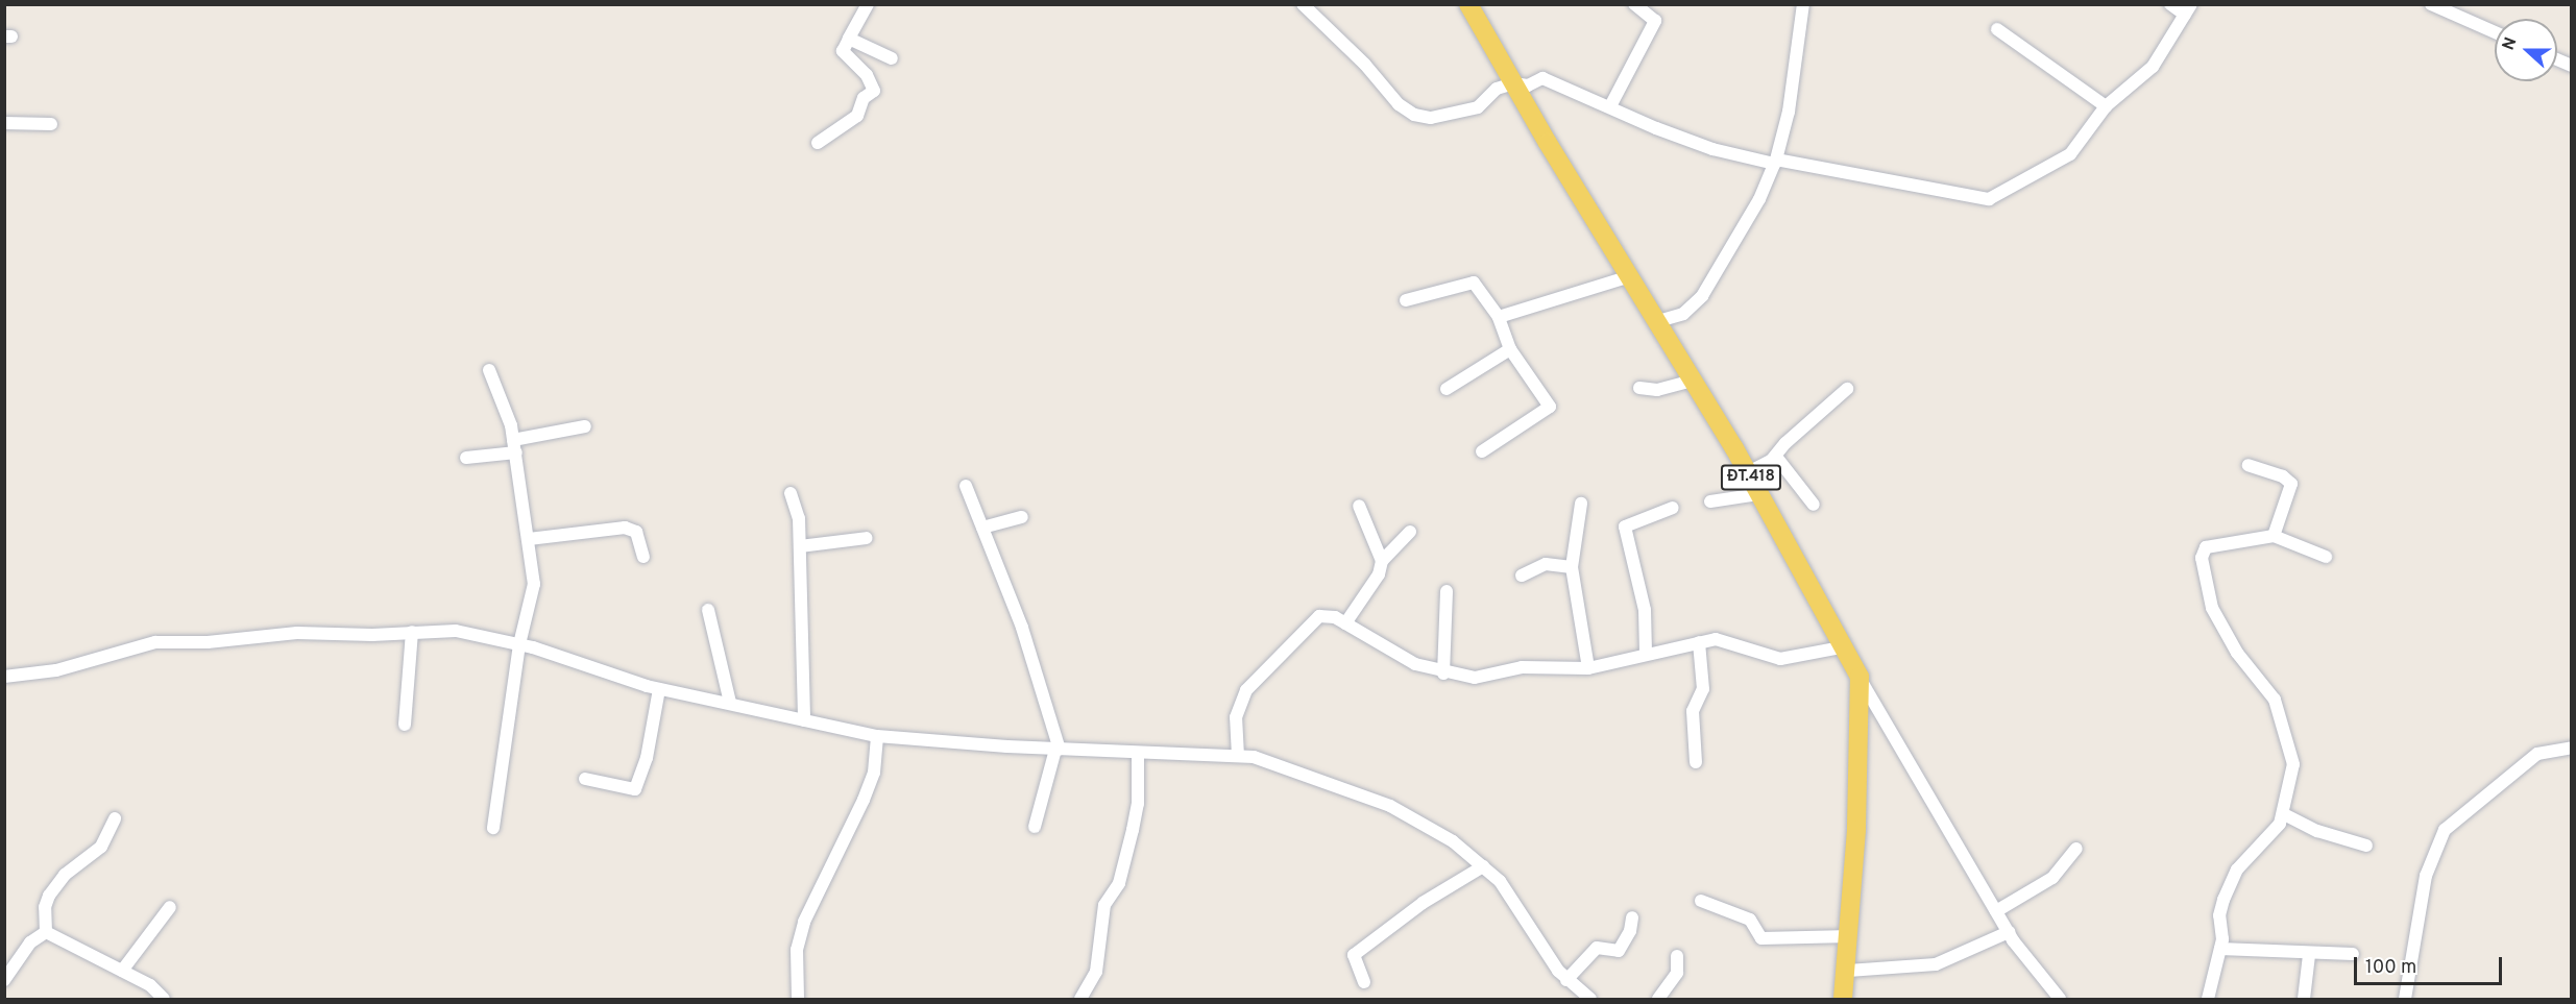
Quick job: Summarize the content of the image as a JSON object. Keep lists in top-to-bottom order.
{
  "streets": {
    "main road": ["ĐT.418"]
  },
  "scale_bar": "100 m",
  "north": "left"
}
